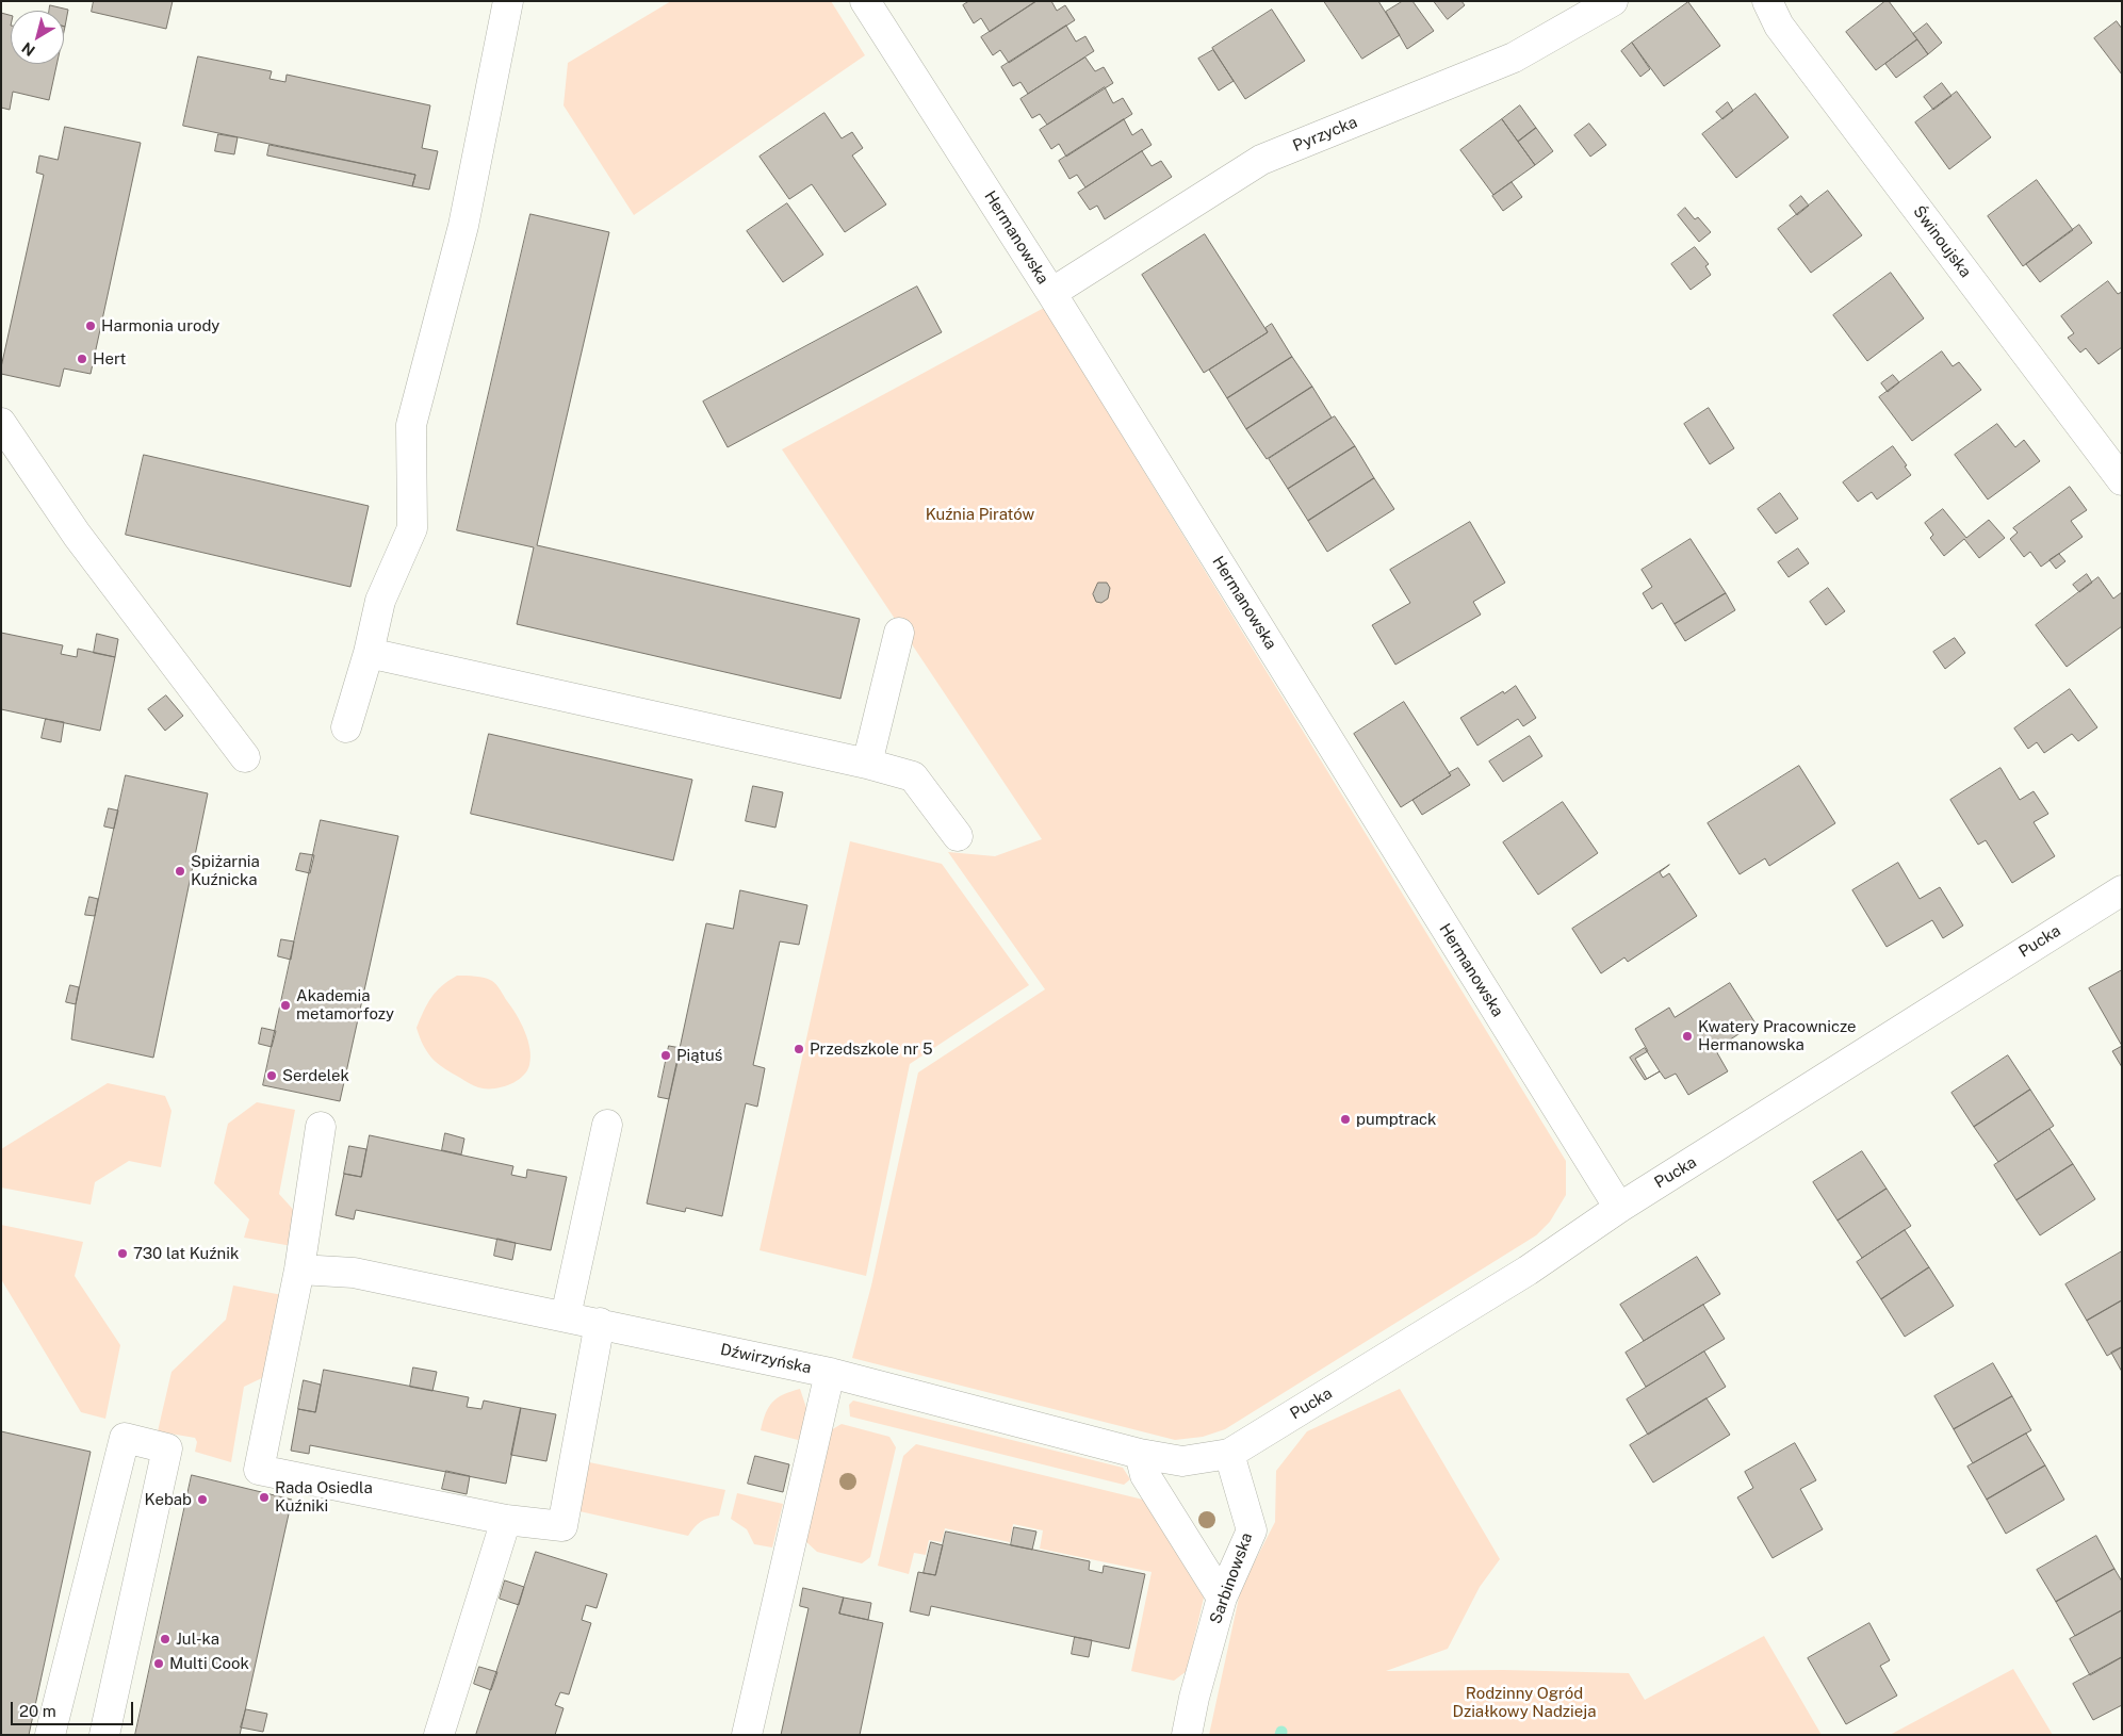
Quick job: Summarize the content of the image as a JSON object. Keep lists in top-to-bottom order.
{
  "streets": {
    "street": [
      "Pyrzycka",
      "Hermanowska",
      "Świnoujska",
      "Pucka",
      "Dźwirzyńska",
      "Sarbinowska"
    ]
  },
  "crossings": [
    ["Pyrzycka", "Hermanowska"],
    ["Hermanowska", "Pucka"],
    ["Pucka", "Dźwirzyńska"],
    ["Pucka", "Sarbinowska"],
    ["Dźwirzyńska", "Sarbinowska"]
  ],
  "parks": ["Kuźnia Piratów", "Rodzinny Ogród Działkowy Nadzieja"],
  "places": [
    "Harmonia urody",
    "Hert",
    "Spiżarnia Kuźnicka",
    "Akademia metamorfozy",
    "Kwatery Pracownicze Hermanowska",
    "Przedszkole nr 5",
    "Piątuś",
    "Serdelek",
    "pumptrack",
    "730 lat Kuźnik",
    "Rada Osiedla Kuźniki",
    "Kebab",
    "Jul-ka",
    "Multi Cook"
  ],
  "scale_bar": "20 m",
  "north": "bottom left"
}
